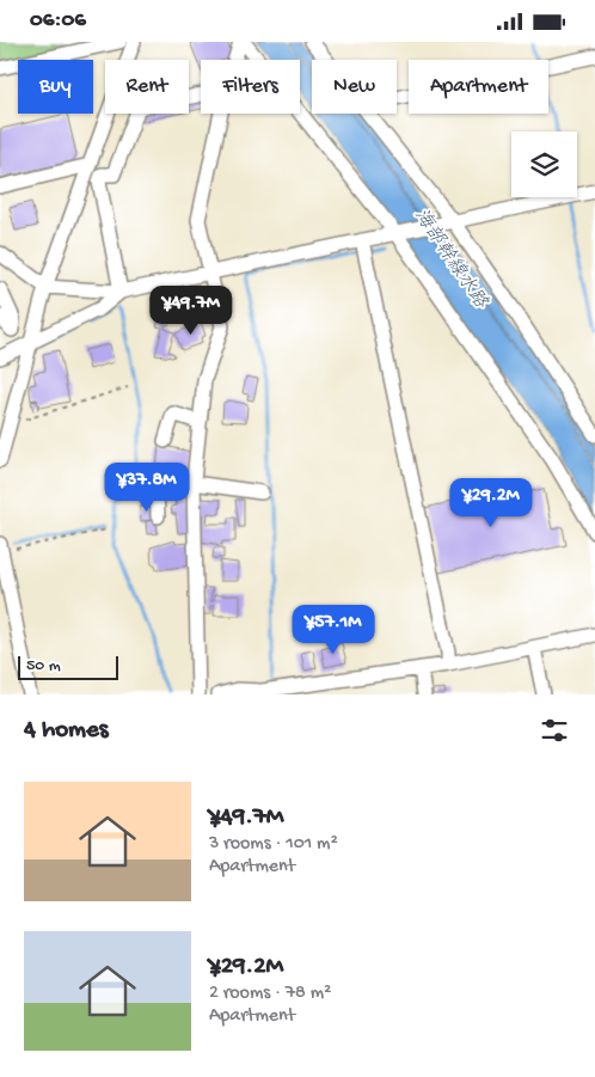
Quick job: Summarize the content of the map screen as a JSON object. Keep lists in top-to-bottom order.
{
  "water": ["海部幹線水路"],
  "scale_bar": "50 m",
  "page": {
    "status": "06:06",
    "chip": [
      "Buy",
      "Rent",
      "Filters",
      "New",
      "Apartment"
    ],
    "price": [
      "¥49.7M",
      "¥37.8M",
      "¥29.2M",
      "¥57.1M"
    ],
    "scale": "50 m",
    "heading": "4 homes",
    "list": [
      {
        "name": "¥49.7M",
        "note": "3 rooms · 101 m² · Apartment"
      },
      {
        "name": "¥29.2M",
        "note": "2 rooms · 78 m² · Apartment"
      }
    ]
  }
}
